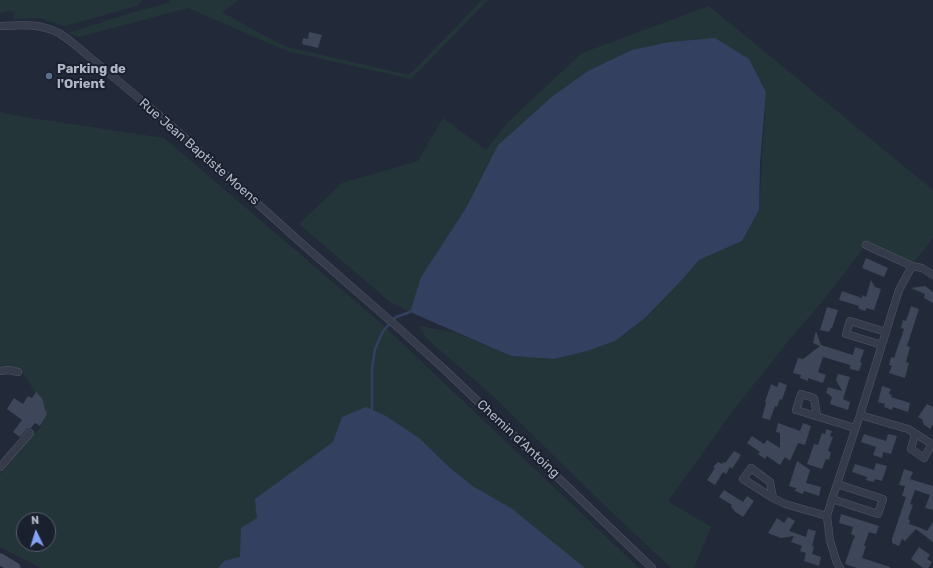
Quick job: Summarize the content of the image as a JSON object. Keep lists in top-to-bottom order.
{
  "streets": {
    "street": ["Rue Jean Baptiste Moens", "Chemin d'Antoing"]
  },
  "crossings": [
    ["Rue Jean Baptiste Moens", "Chemin d'Antoing"]
  ],
  "places": ["Parking de l'Orient"],
  "north": "top"
}
